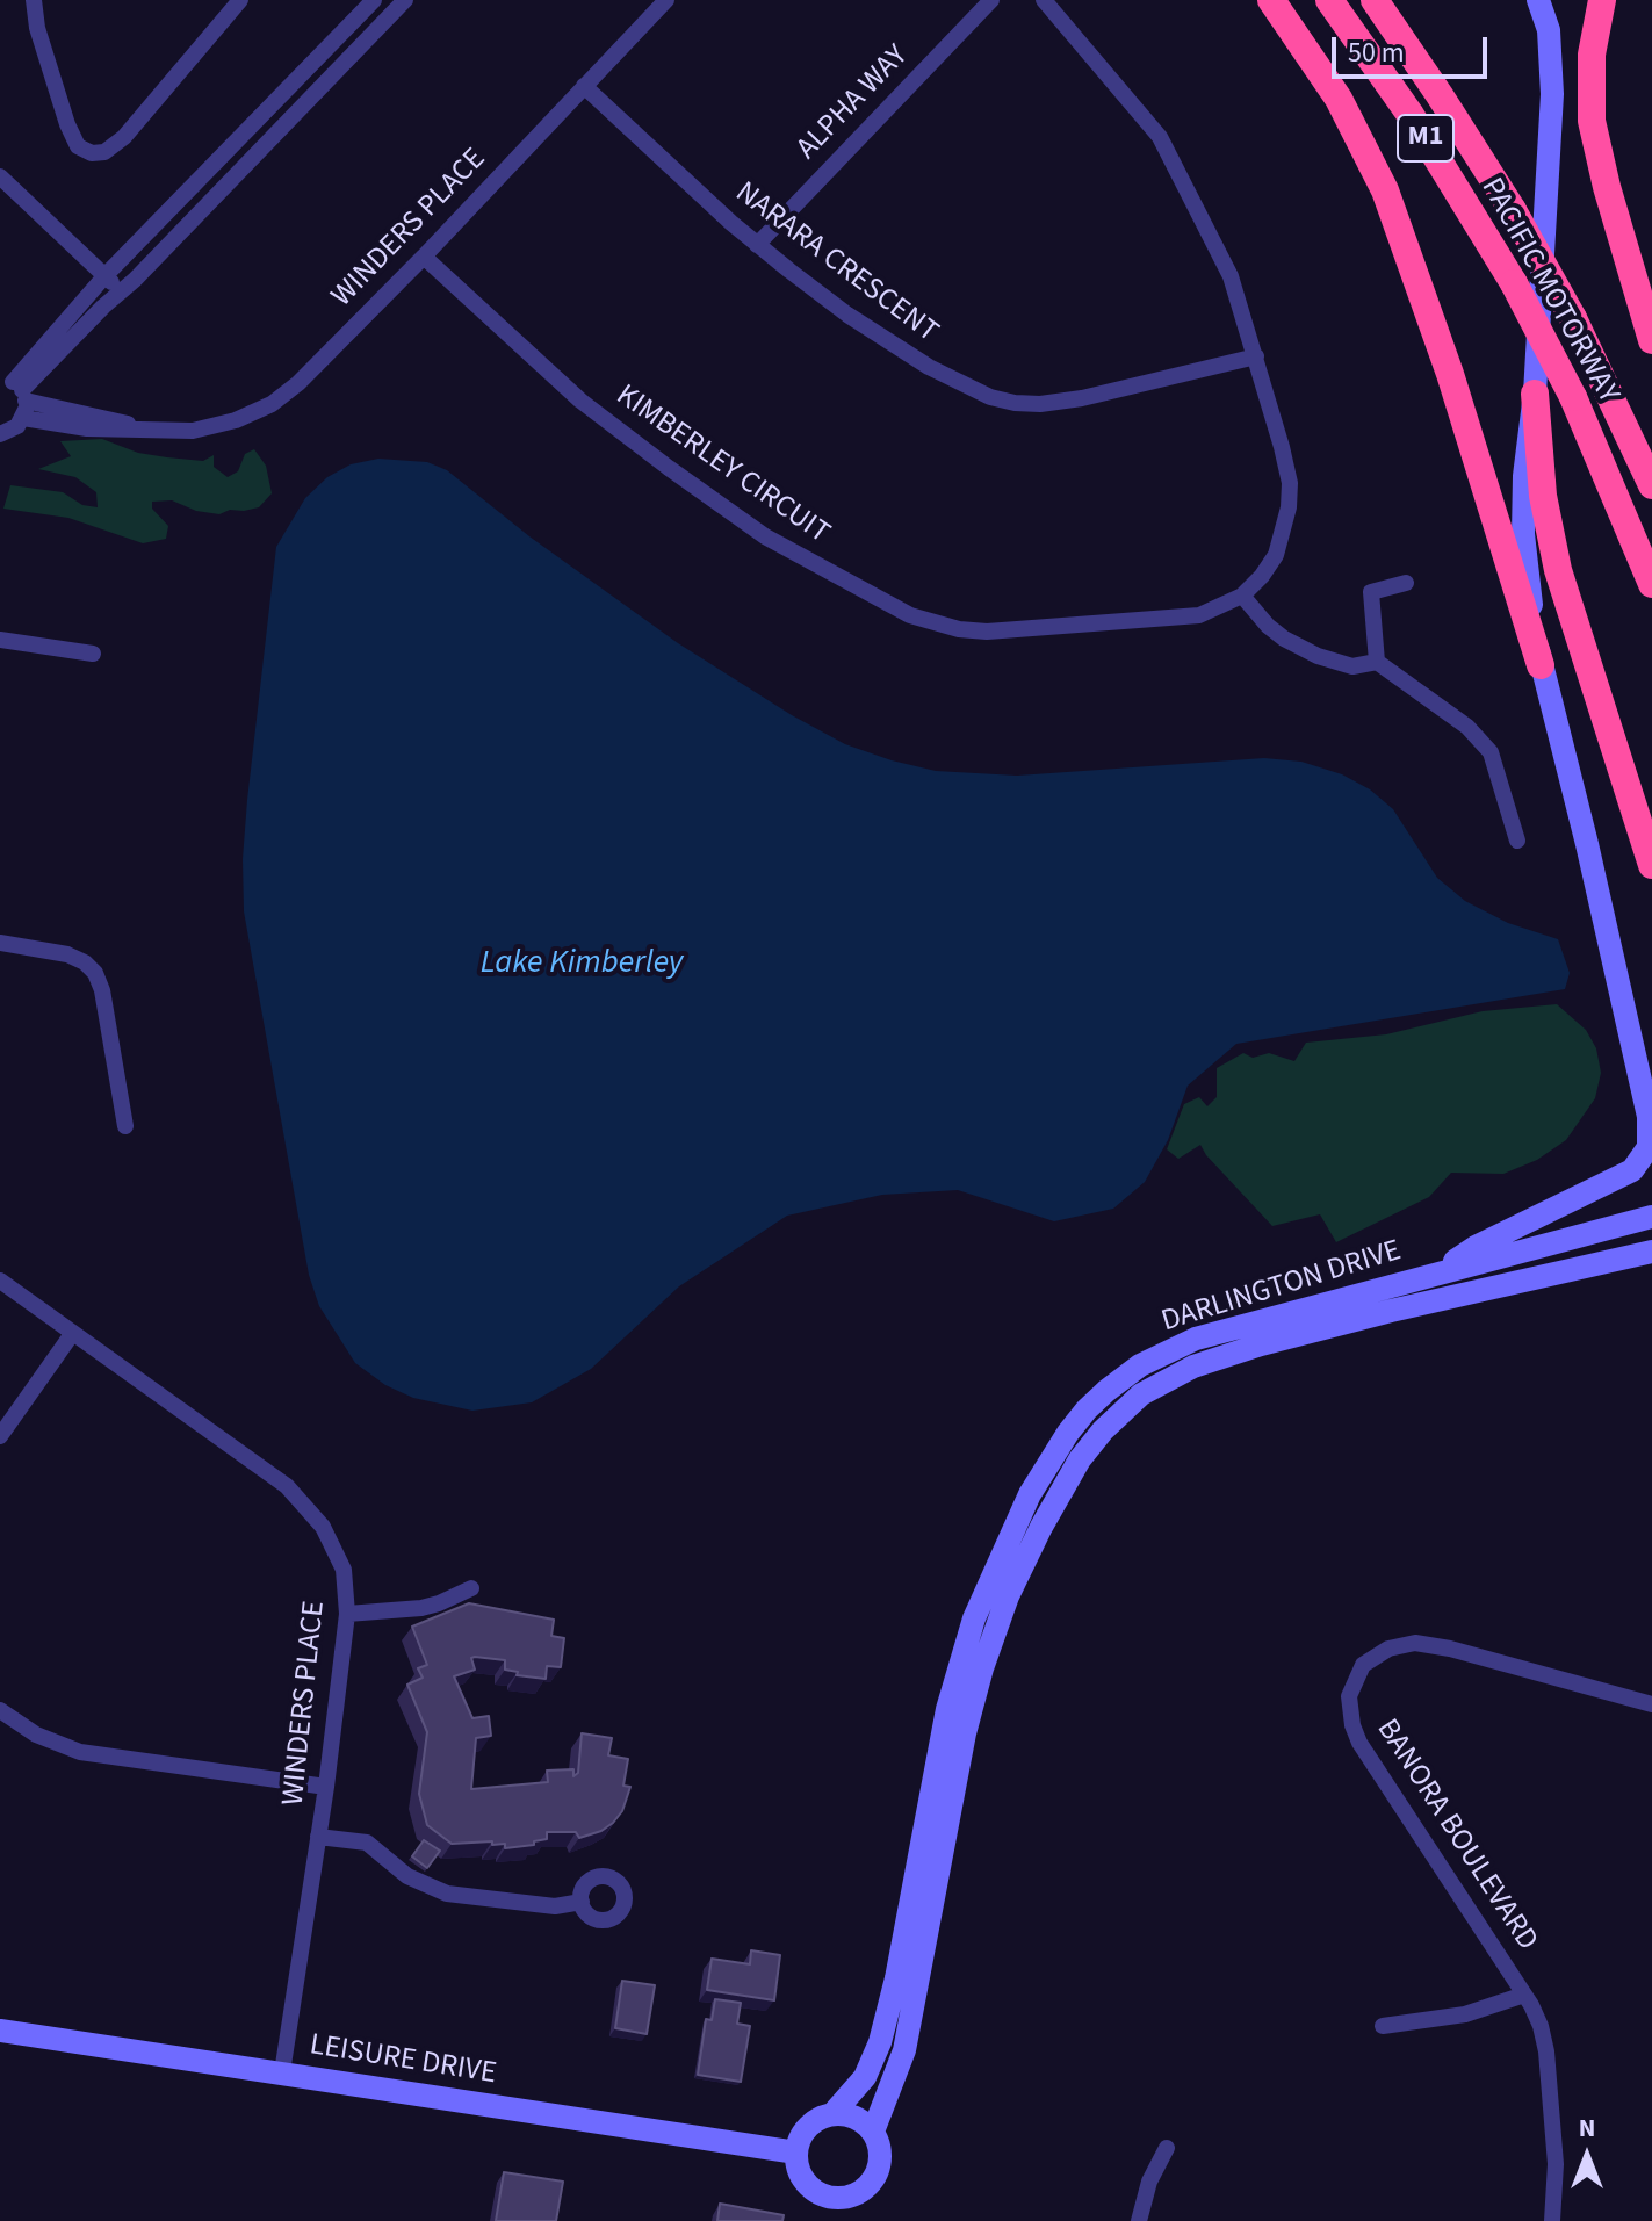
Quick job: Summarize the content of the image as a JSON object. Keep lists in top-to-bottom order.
{
  "streets": {
    "highway": ["M1", "PACIFIC MOTORWAY"],
    "street": [
      "ALPHA WAY",
      "WINDERS PLACE",
      "NARARA CRESCENT",
      "KIMBERLEY CIRCUIT",
      "DARLINGTON DRIVE",
      "BANORA BOULEVARD",
      "LEISURE DRIVE"
    ]
  },
  "crossings": [
    ["ALPHA WAY", "NARARA CRESCENT"],
    ["WINDERS PLACE", "NARARA CRESCENT"],
    ["WINDERS PLACE", "KIMBERLEY CIRCUIT"],
    ["WINDERS PLACE", "LEISURE DRIVE"],
    ["NARARA CRESCENT", "KIMBERLEY CIRCUIT"],
    ["DARLINGTON DRIVE", "LEISURE DRIVE"]
  ],
  "water": ["Lake Kimberley"],
  "scale_bar": "50 m",
  "north": "top"
}
